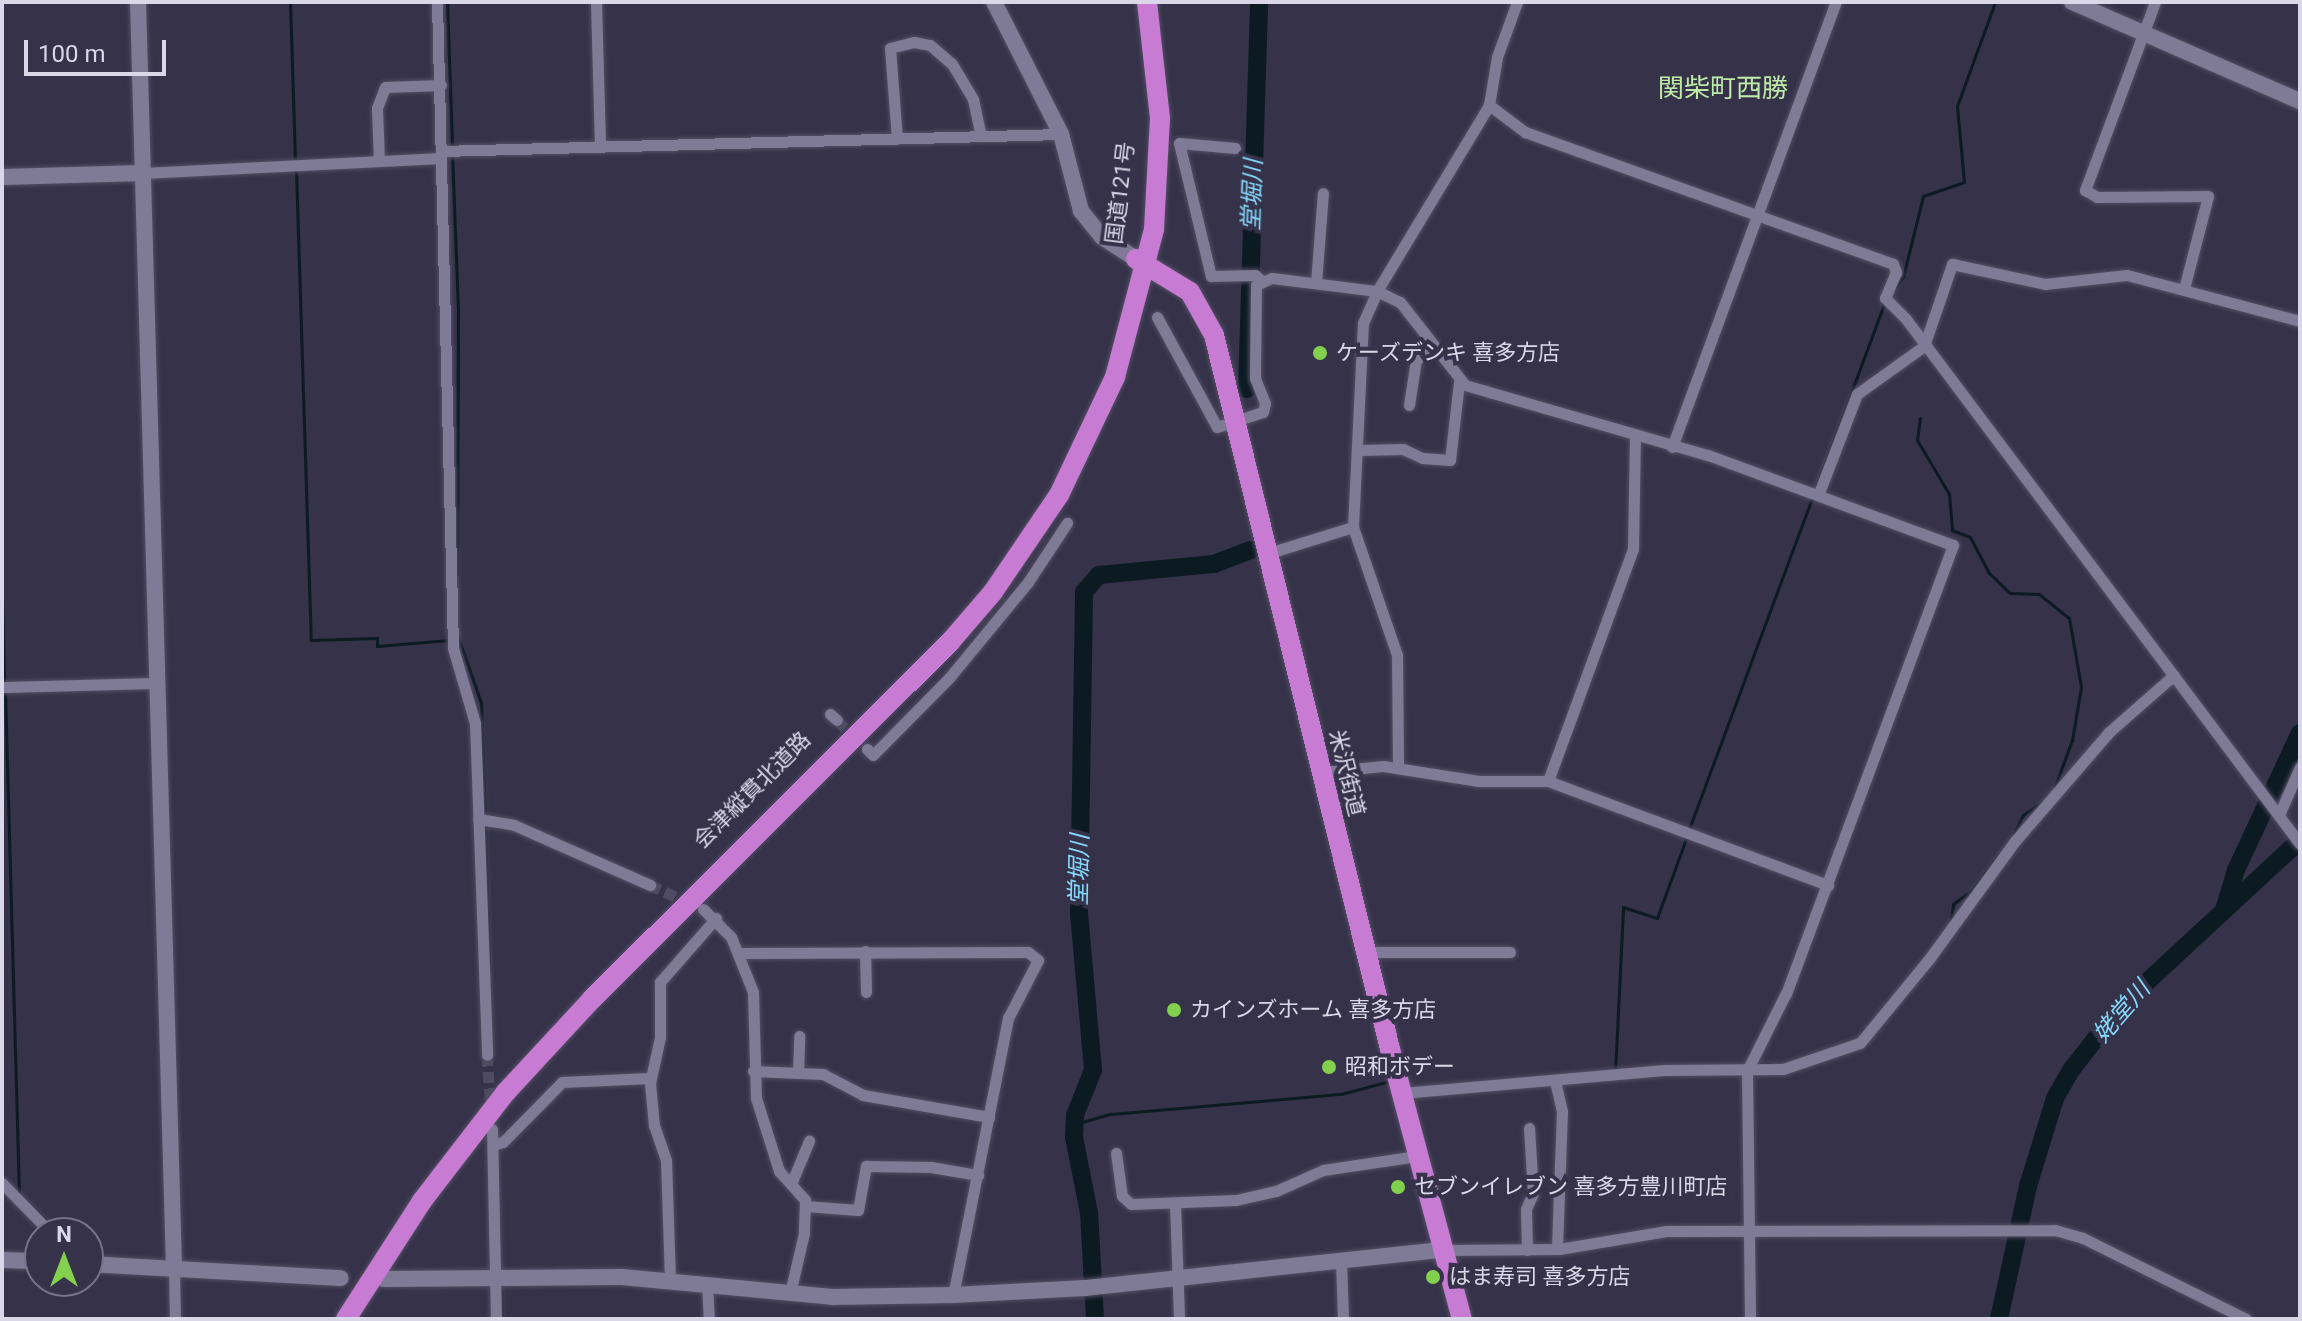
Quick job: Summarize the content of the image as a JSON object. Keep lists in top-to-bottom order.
{
  "streets": {
    "highway": ["国道121号", "米沢街道", "会津縦貫北道路"]
  },
  "crossings": [
    ["国道121号", "米沢街道"],
    ["国道121号", "会津縦貫北道路"],
    ["米沢街道", "会津縦貫北道路"]
  ],
  "districts": ["関柴町西勝"],
  "water": ["堂堀川", "姥堂川"],
  "places": [
    "ケーズデンキ 喜多方店",
    "カインズホーム 喜多方店",
    "昭和ボデー",
    "セブンイレブン 喜多方豊川町店",
    "はま寿司 喜多方店"
  ],
  "scale_bar": "100 m",
  "north": "top"
}
